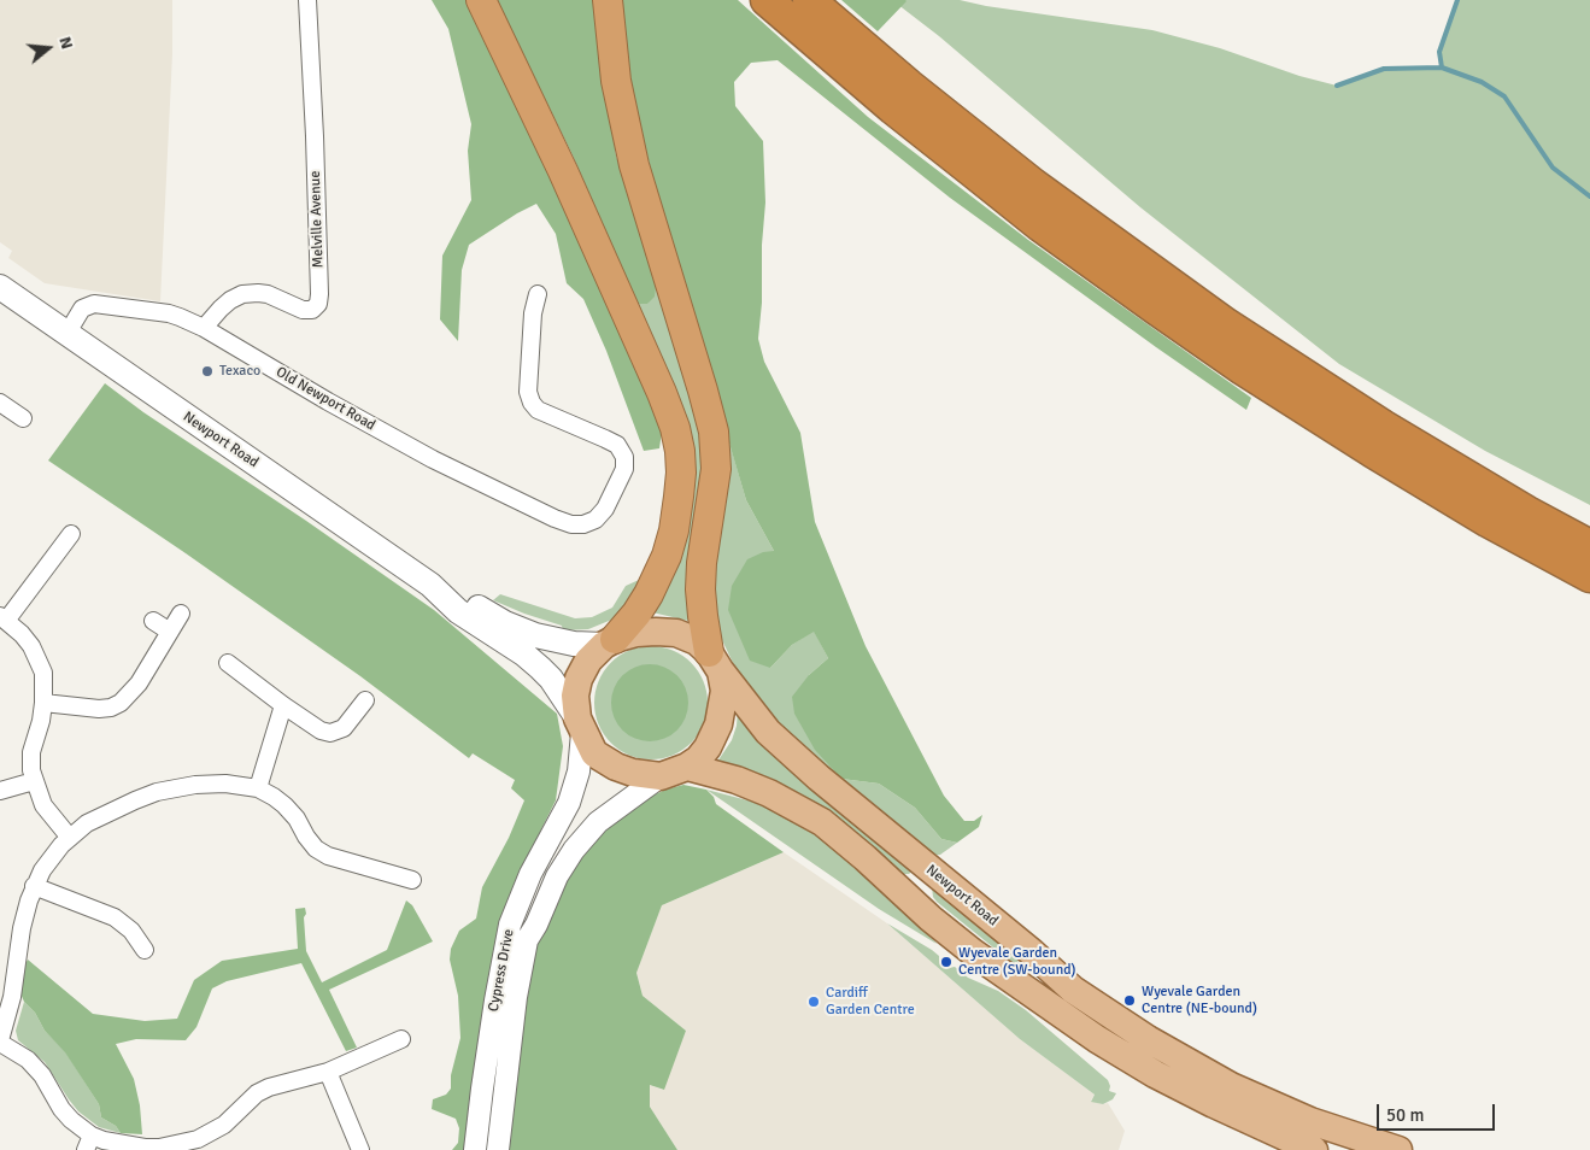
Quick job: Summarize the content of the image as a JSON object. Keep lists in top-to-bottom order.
{
  "streets": {
    "main road": ["Newport Road"],
    "street": ["Melville Avenue", "Old Newport Road", "Cypress Drive"]
  },
  "crossings": [
    ["Melville Avenue", "Old Newport Road"],
    ["Old Newport Road", "Newport Road"],
    ["Newport Road", "Cypress Drive"]
  ],
  "places": [
    "Texaco",
    "Wyevale Garden Centre (SW-bound)",
    "Wyevale Garden Centre (NE-bound)",
    "Cardiff Garden Centre"
  ],
  "scale_bar": "50 m",
  "north": "right"
}
